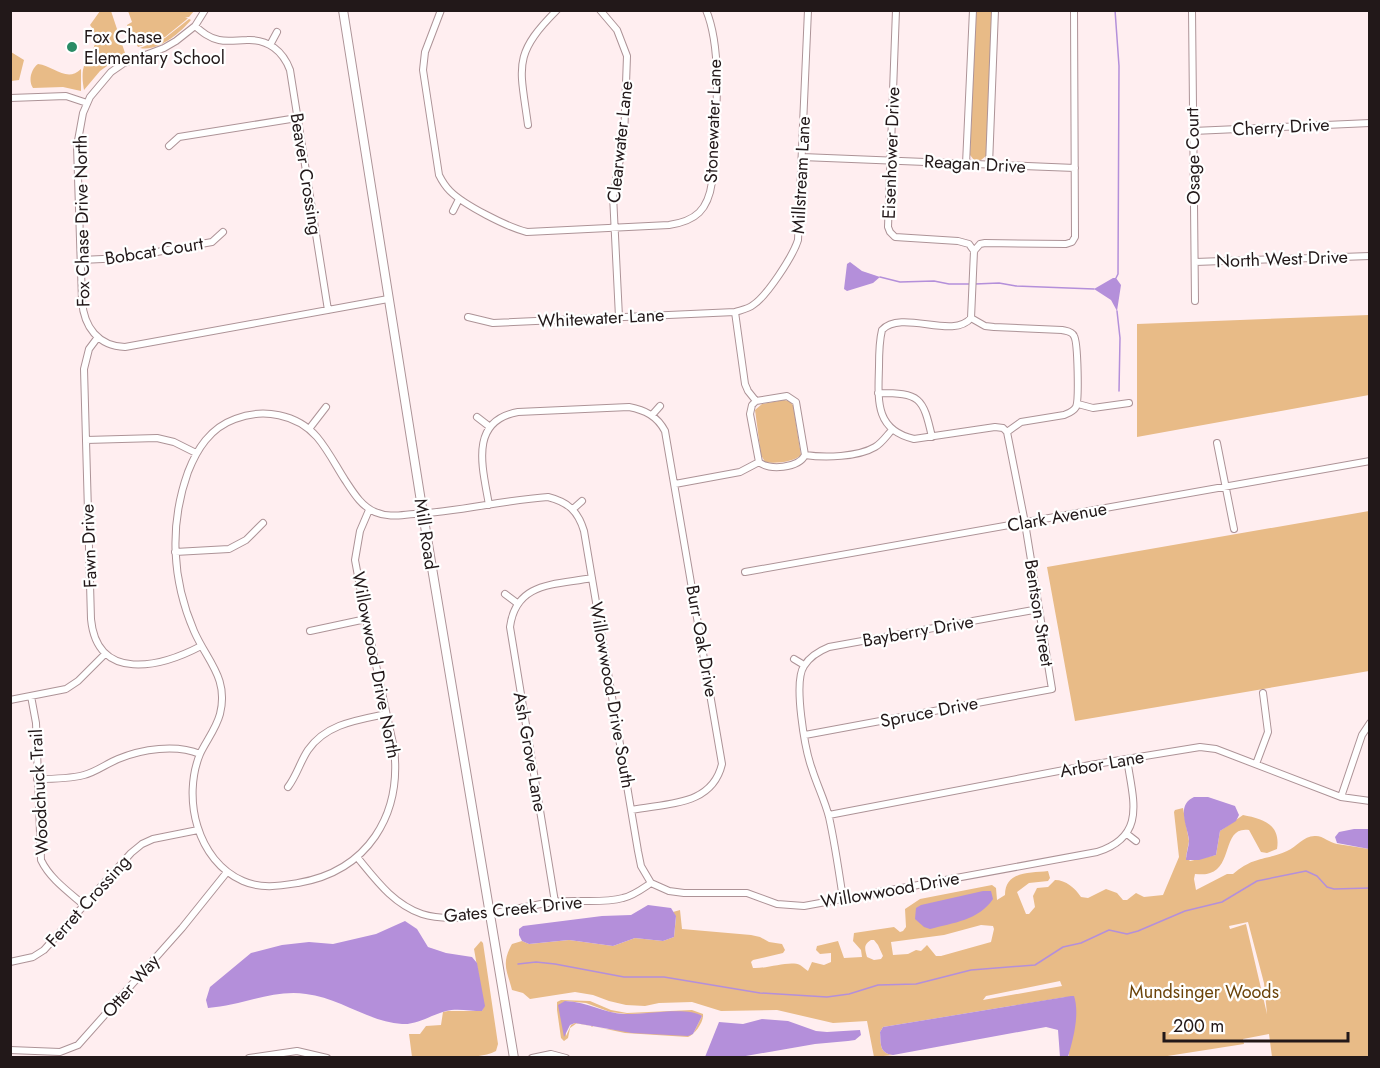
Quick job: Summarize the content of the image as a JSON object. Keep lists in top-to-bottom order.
{
  "streets": {
    "street": [
      "Stonewater Lane",
      "Cherry Drive",
      "Clearwater Lane",
      "Eisenhower Drive",
      "Osage Court",
      "Reagan Drive",
      "Beaver Crossing",
      "Millstream Lane",
      "Fox Chase Drive North",
      "Bobcat Court",
      "North West Drive",
      "Whitewater Lane",
      "Clark Avenue",
      "Mill Road",
      "Fawn Drive",
      "Bentson Street",
      "Bayberry Drive",
      "Burr Oak Drive",
      "Willowwood Drive North",
      "Willowwood Drive South",
      "Spruce Drive",
      "Ash Grove Lane",
      "Arbor Lane",
      "Woodchuck Trail",
      "Willowwood Drive",
      "Ferret Crossing",
      "Gates Creek Drive",
      "Otter Way"
    ]
  },
  "crossings": [
    ["Stonewater Lane", "Clearwater Lane"],
    ["Cherry Drive", "Osage Court"],
    ["Clearwater Lane", "Whitewater Lane"],
    ["Eisenhower Drive", "Reagan Drive"],
    ["Osage Court", "North West Drive"],
    ["Reagan Drive", "Millstream Lane"],
    ["Millstream Lane", "Whitewater Lane"],
    ["Fox Chase Drive North", "Bobcat Court"],
    ["Fox Chase Drive North", "Fawn Drive"],
    ["Clark Avenue", "Bentson Street"],
    ["Mill Road", "Gates Creek Drive"],
    ["Bentson Street", "Bayberry Drive"],
    ["Bentson Street", "Spruce Drive"],
    ["Burr Oak Drive", "Willowwood Drive South"],
    ["Willowwood Drive North", "Ferret Crossing"],
    ["Willowwood Drive North", "Gates Creek Drive"],
    ["Willowwood Drive North", "Otter Way"],
    ["Willowwood Drive South", "Willowwood Drive"],
    ["Willowwood Drive South", "Gates Creek Drive"],
    ["Ash Grove Lane", "Gates Creek Drive"],
    ["Woodchuck Trail", "Ferret Crossing"],
    ["Willowwood Drive", "Gates Creek Drive"]
  ],
  "parks": ["Mundsinger Woods"],
  "places": ["Fox Chase Elementary School"],
  "scale_bar": "200 m"
}
